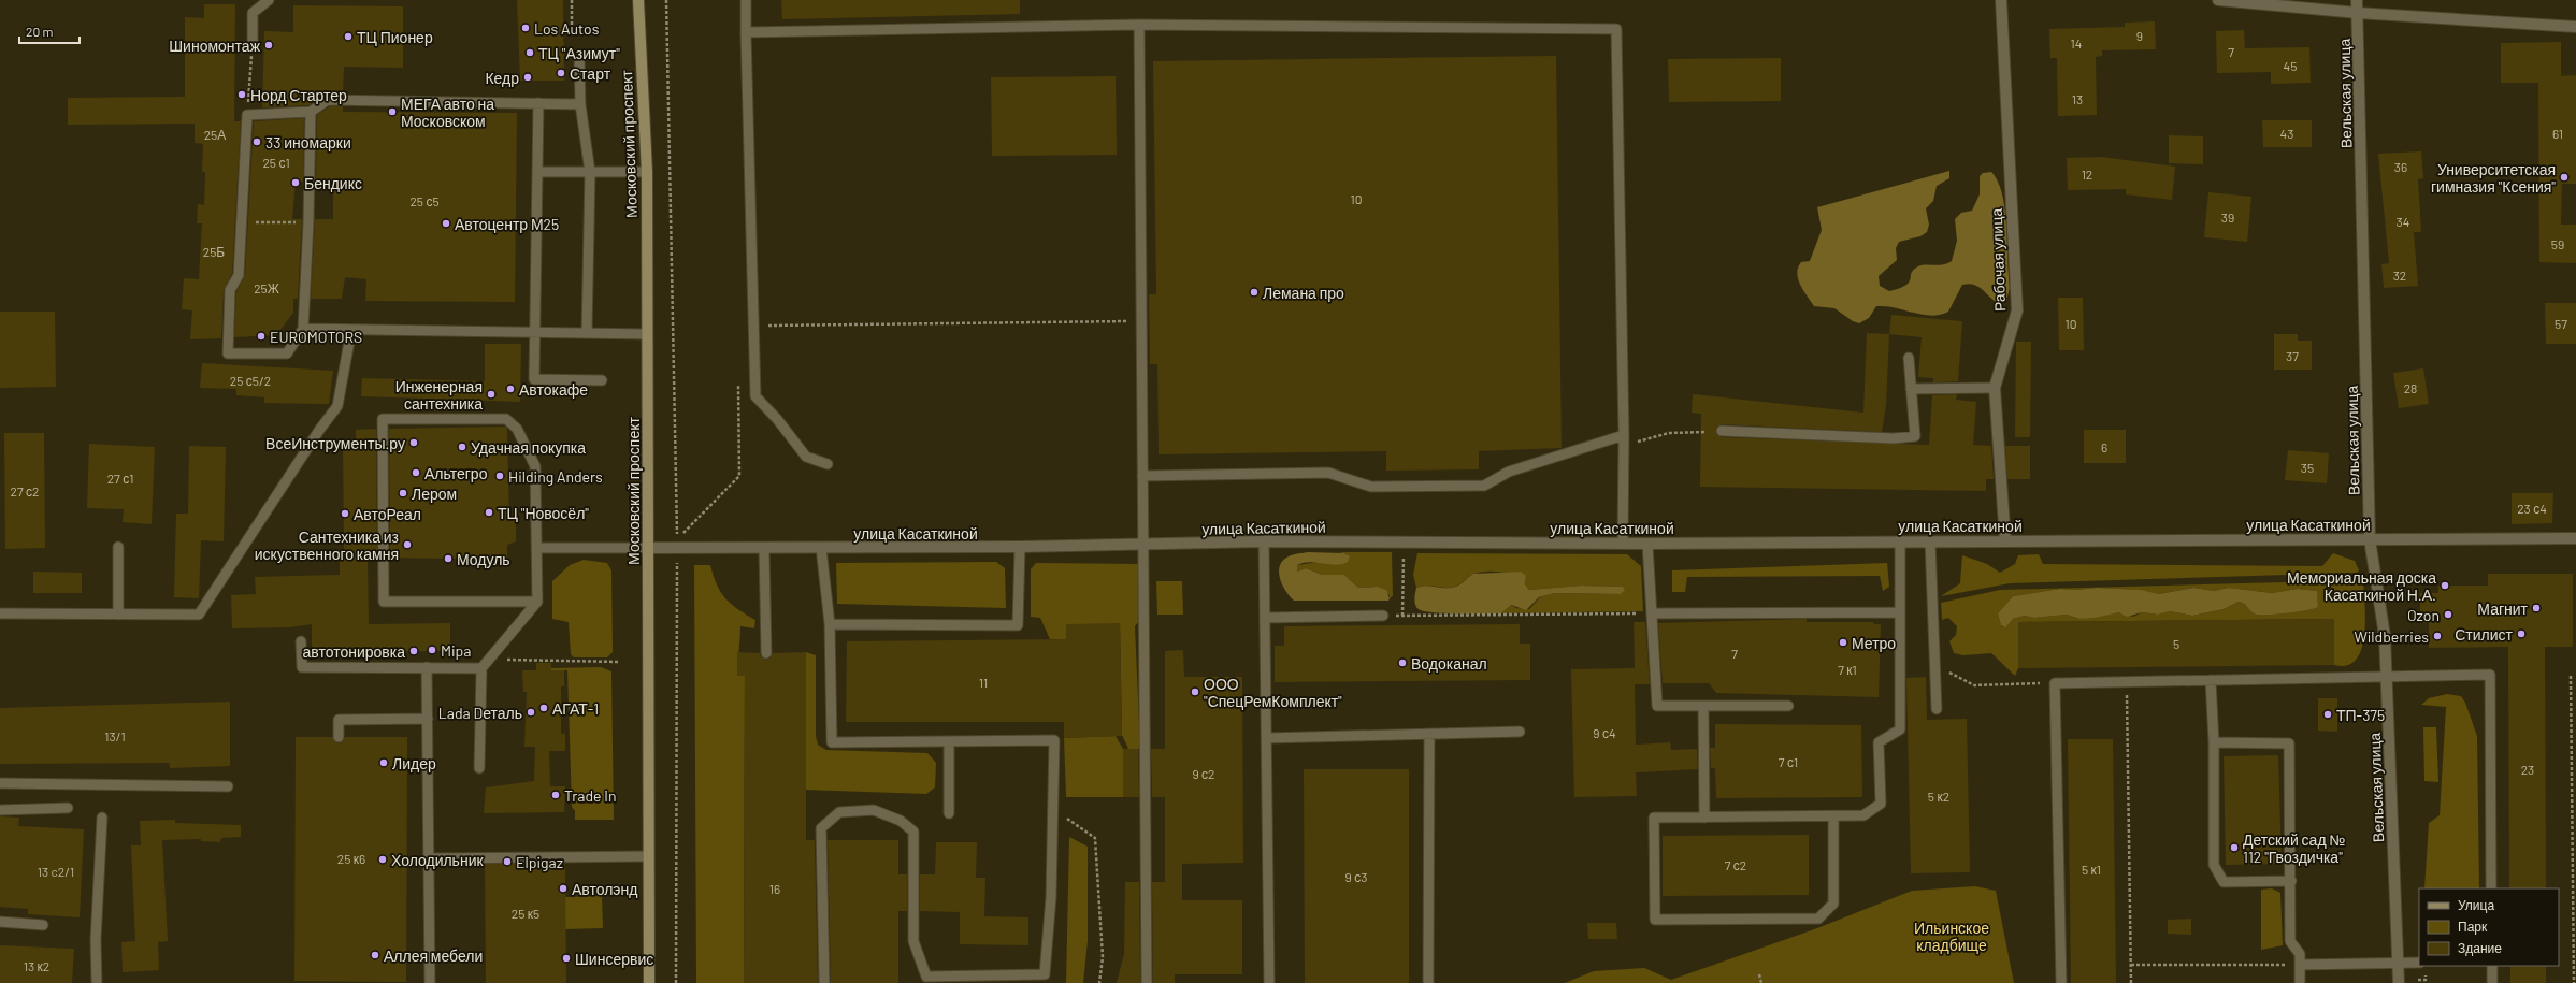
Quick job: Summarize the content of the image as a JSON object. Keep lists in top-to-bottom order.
{
  "streets": {
    "main road": ["Московский проспект"],
    "street": ["Вельская улица", "Рабочая улица", "улица Касаткиной"]
  },
  "crossings": [
    ["Вельская улица", "улица Касаткиной"],
    ["Московский проспект", "улица Касаткиной"],
    ["Рабочая улица", "улица Касаткиной"]
  ],
  "parks": ["Ильинское кладбище"],
  "places": [
    "Los Autos",
    "ТЦ Пионер",
    "Шиномонтаж",
    "ТЦ \"Азимут\"",
    "Старт",
    "Кедр",
    "Норд Стартер",
    "МЕГА авто на Московском",
    "33 иномарки",
    "Университетская гимназия \"Ксения\"",
    "Бендикс",
    "Автоцентр М25",
    "Лемана про",
    "EUROMOTORS",
    "Автокафе",
    "Инженерная сантехника",
    "ВсеИнструменты.ру",
    "Удачная покупка",
    "Альтегро",
    "Hilding Anders",
    "Лером",
    "ТЦ \"Новосёл\"",
    "АвтоРеал",
    "Сантехника из искуственного камня",
    "Модуль",
    "Мемориальная доска Касаткиной Н.А.",
    "Магнит",
    "Ozon",
    "Стилист",
    "Wildberries",
    "Метро",
    "Mipa",
    "автотонировка",
    "Водоканал",
    "ООО \"СпецРемКомплект\"",
    "АГАТ-1",
    "Lada Dеталь",
    "ТП-375",
    "Лидер",
    "Trade In",
    "Детский сад № 112 \"Гвоздичка\"",
    "Холодильник",
    "Elpigaz",
    "Автолэнд",
    "Аллея мебели",
    "Шинсервис"
  ],
  "house_numbers": [
    "9",
    "14",
    "7",
    "45",
    "13",
    "43",
    "61",
    "25А",
    "25 с1",
    "36",
    "12",
    "10",
    "25 с5",
    "39",
    "34",
    "59",
    "25Б",
    "32",
    "25Ж",
    "10",
    "57",
    "37",
    "25 с5/2",
    "28",
    "6",
    "35",
    "27 с1",
    "27 с2",
    "23 с4",
    "5",
    "7",
    "7 к1",
    "11",
    "9 с4",
    "13/1",
    "7 с1",
    "23",
    "9 с2",
    "5 к2",
    "25 к6",
    "7 с2",
    "5 к1",
    "13 c2/1",
    "9 с3",
    "16",
    "25 к5",
    "13 к2"
  ],
  "legend": ["Улица", "Парк", "Здание"],
  "scale_bar": "20 m"
}
